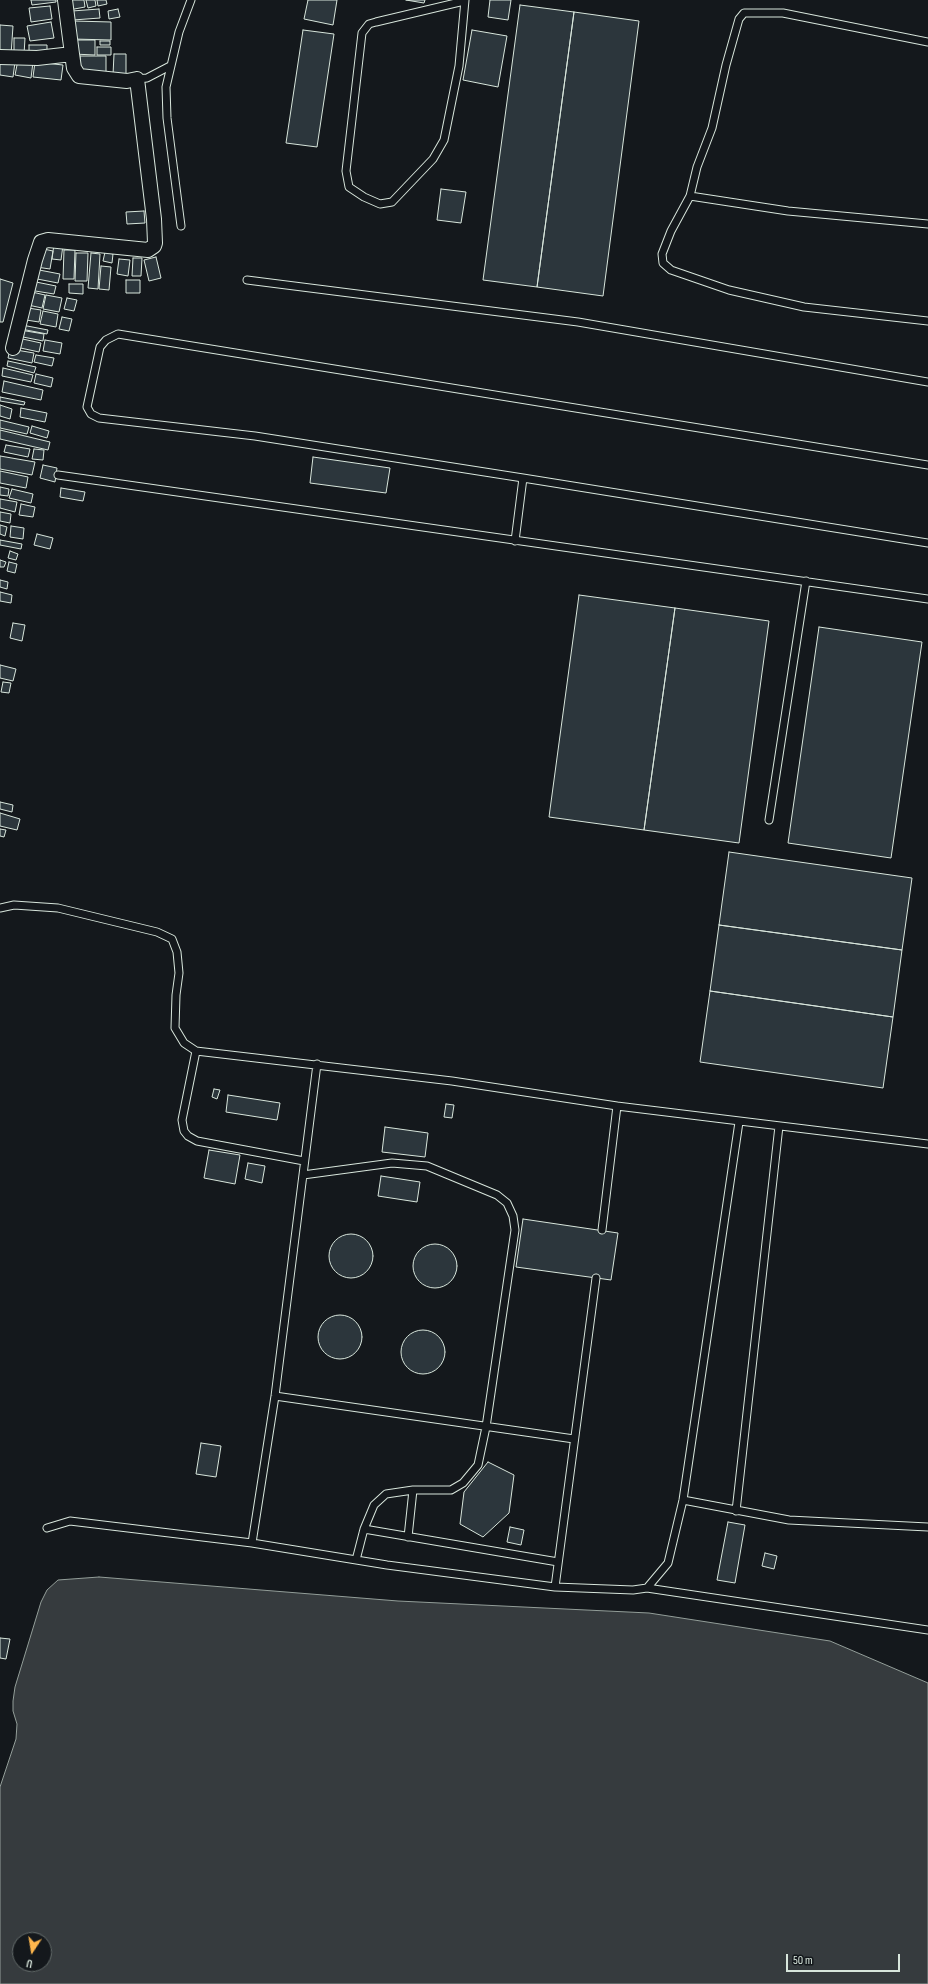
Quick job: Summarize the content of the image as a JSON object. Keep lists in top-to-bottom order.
{
  "scale_bar": "50 m",
  "north": "bottom"
}
